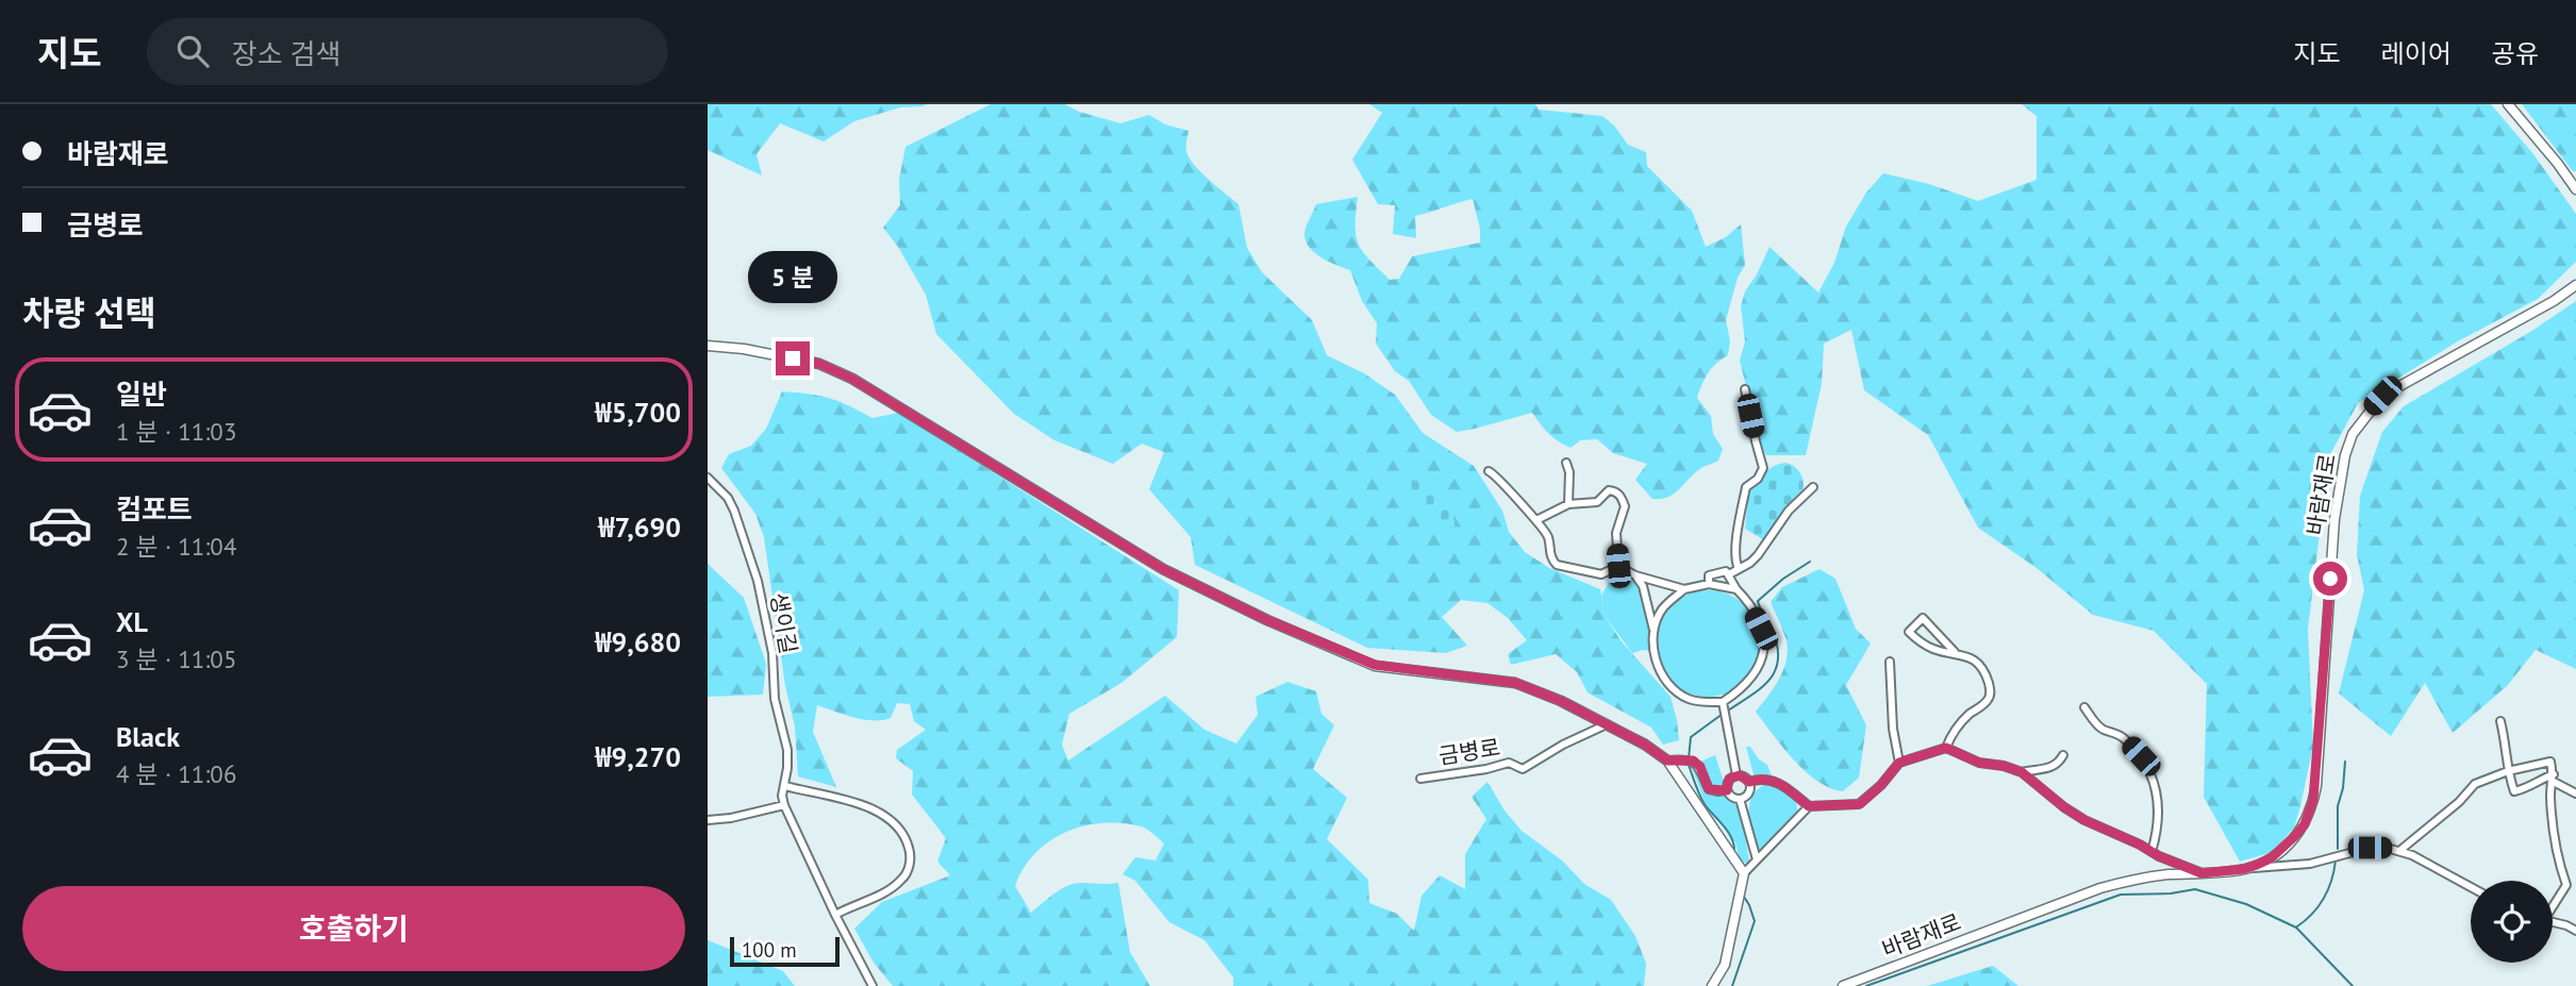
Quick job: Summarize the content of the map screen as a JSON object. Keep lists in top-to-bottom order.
{
  "streets": {
    "street": ["바람재로", "생이길", "금병로"]
  },
  "scale_bar": "100 m",
  "page": {
    "header": "지도",
    "search": "장소 검색",
    "nav": ["지도", "레이어", "공유"],
    "banner": ["바람재로", "금병로"],
    "bubble": "5 분",
    "heading": "차량 선택",
    "list": [
      {
        "name": "일반",
        "note": "1 분 · 11:03",
        "value": "₩5,700"
      },
      {
        "name": "컴포트",
        "note": "2 분 · 11:04",
        "value": "₩7,690"
      },
      {
        "name": "XL",
        "note": "3 분 · 11:05",
        "value": "₩9,680"
      },
      {
        "name": "Black",
        "note": "4 분 · 11:06",
        "value": "₩9,270"
      }
    ],
    "buttons": "호출하기",
    "scale": "100 m"
  }
}
